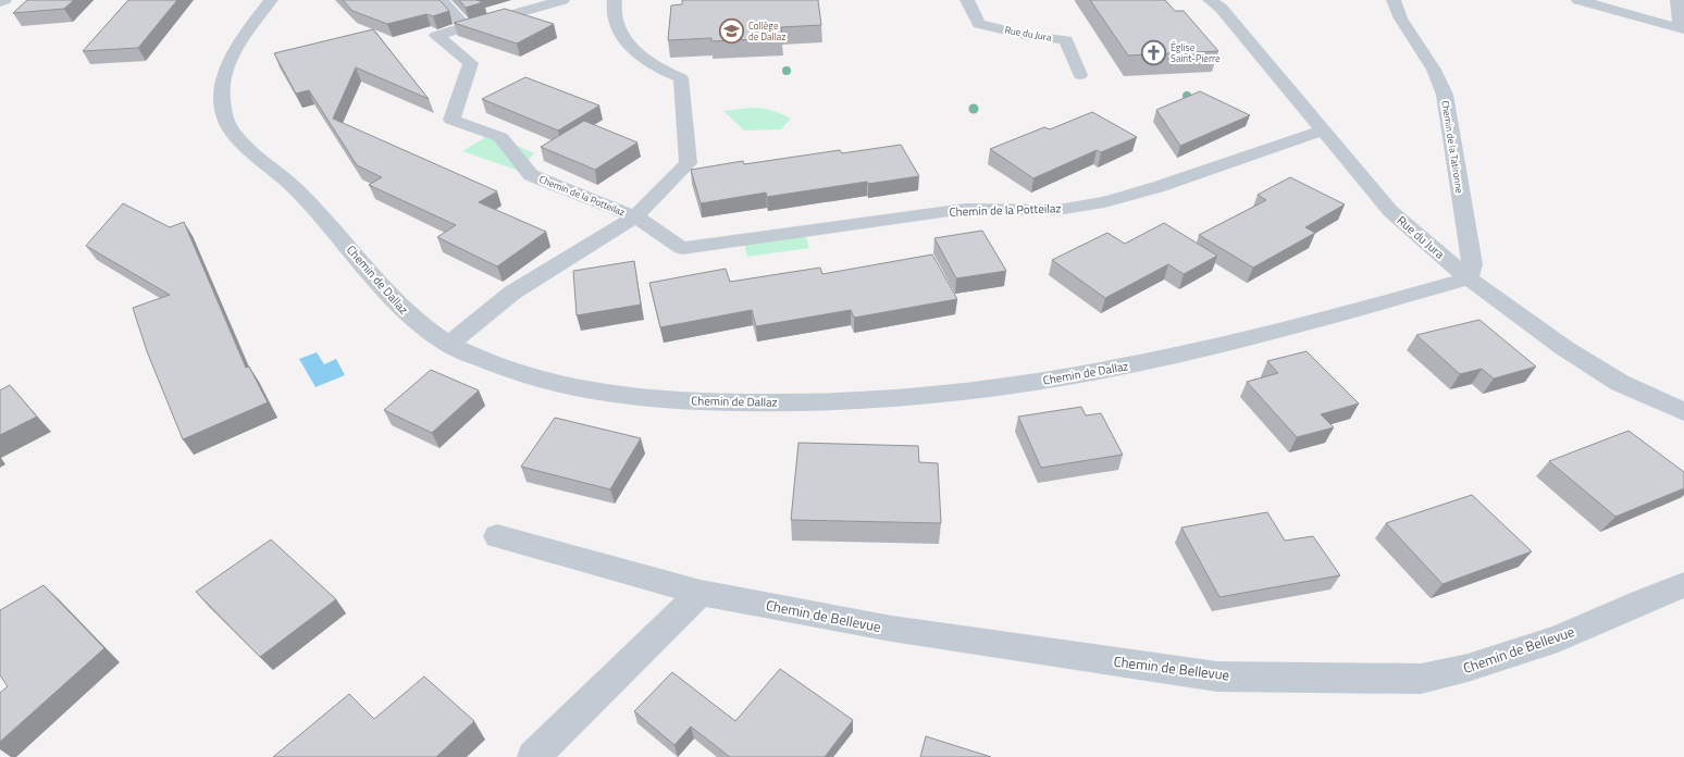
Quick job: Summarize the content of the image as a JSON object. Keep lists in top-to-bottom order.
{
  "streets": {
    "street": [
      "Rue du Jura",
      "Chemin de la Tatironne",
      "Chemin de la Potteilaz",
      "Chemin de Dallaz",
      "Chemin de Bellevue"
    ]
  },
  "crossings": [
    ["Rue du Jura", "Chemin de la Tatironne"],
    ["Rue du Jura", "Chemin de la Potteilaz"],
    ["Rue du Jura", "Chemin de Dallaz"],
    ["Chemin de la Tatironne", "Chemin de Dallaz"]
  ],
  "places": {
    "school or university": ["Collège de Dallaz"],
    "church": ["Église Saint-Pierre"]
  }
}
